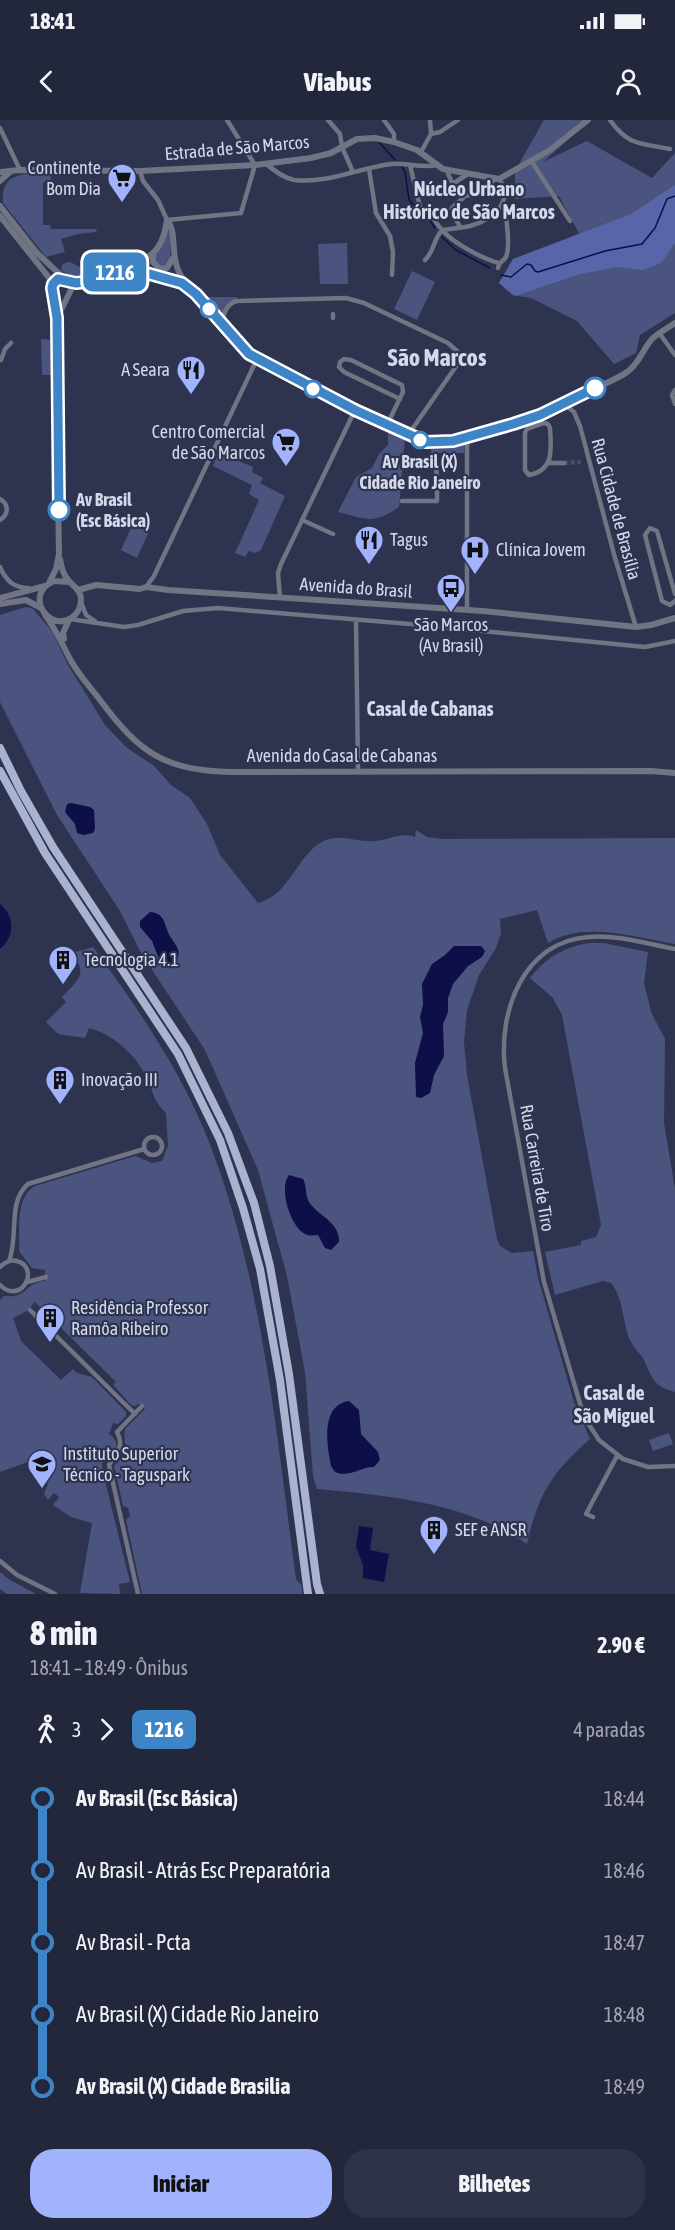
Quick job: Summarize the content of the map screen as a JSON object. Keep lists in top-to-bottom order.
{
  "streets": {
    "street": [
      "Estrada de São Marcos",
      "Rua Cidade de Brasília",
      "Avenida do Brasil",
      "Avenida do Casal de Cabanas",
      "Rua Carreira de Tiro"
    ]
  },
  "crossings": [
    ["Rua Cidade de Brasília", "Avenida do Brasil"],
    ["Avenida do Brasil", "Avenida do Casal de Cabanas"]
  ],
  "districts": [
    "Núcleo Urbano Histórico de São Marcos",
    "São Marcos",
    "Casal de Cabanas",
    "Casal de São Miguel"
  ],
  "places": {
    "supermarket": ["Continente Bom Dia", "Centro Comercial de São Marcos"],
    "restaurant": ["A Seara", "Tagus"],
    "other": ["Av Brasil (X) Cidade Rio Janeiro", "Av Brasil (Esc Básica)"],
    "hospital": ["Clínica Jovem"],
    "bus stop": ["São Marcos (Av Brasil)"],
    "building": [
      "Tecnologia 4.1",
      "Inovação III",
      "Residência Professor Ramôa Ribeiro",
      "SEF e ANSR"
    ],
    "school or university": ["Instituto Superior Técnico - Taguspark"]
  },
  "lines": ["bus line 1216"],
  "page": {
    "status": "18:41",
    "header": "Viabus",
    "on_map": "1216",
    "heading": ["8 min", "18:41 – 18:49 · Ônibus", "2.90 €"],
    "legs": ["3", "1216", "4 paradas"],
    "list": [
      {
        "name": "Av Brasil (Esc Básica)",
        "value": "18:44"
      },
      {
        "name": "Av Brasil - Atrás Esc Preparatória",
        "value": "18:46"
      },
      {
        "name": "Av Brasil - Pcta",
        "value": "18:47"
      },
      {
        "name": "Av Brasil (X) Cidade Rio Janeiro",
        "value": "18:48"
      },
      {
        "name": "Av Brasil (X) Cidade Brasilia",
        "value": "18:49"
      }
    ],
    "buttons": ["Iniciar", "Bilhetes"]
  }
}
